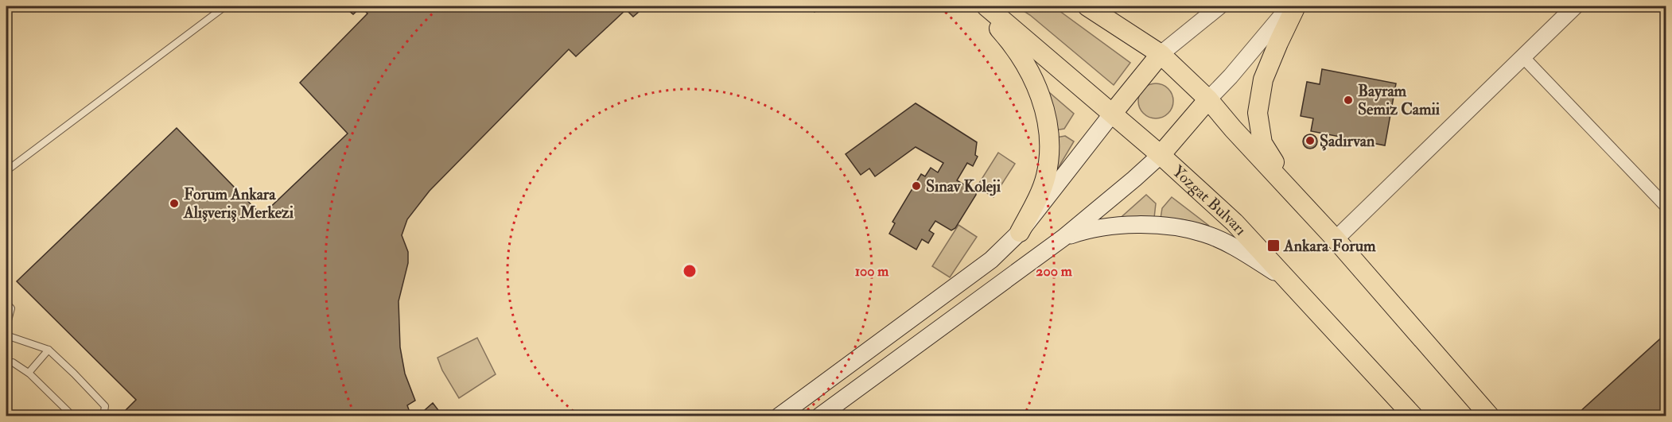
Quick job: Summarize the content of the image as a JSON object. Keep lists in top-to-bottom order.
{
  "streets": {
    "main road": ["Yozgat Bulvarı"]
  },
  "places": {
    "other": [
      "Bayram Semiz Camii",
      "Şadırvan",
      "Sınav Koleji",
      "Forum Ankara Alışveriş Merkezi"
    ],
    "transit": ["Ankara Forum"]
  },
  "rings": ["100 m", "200 m"]
}
